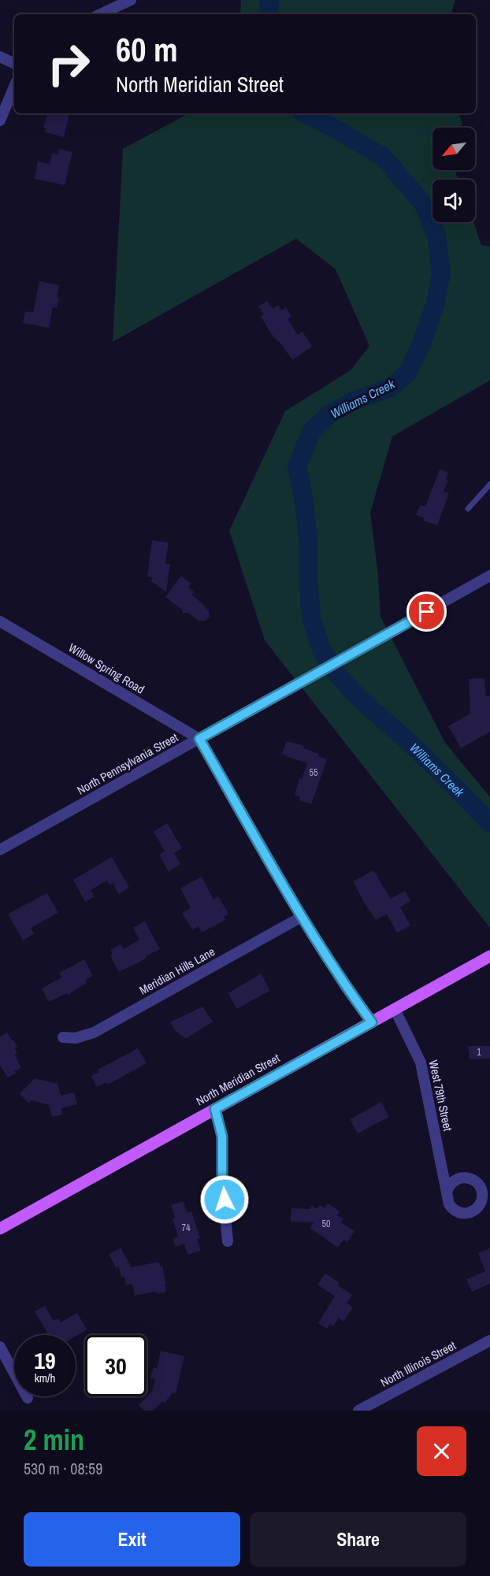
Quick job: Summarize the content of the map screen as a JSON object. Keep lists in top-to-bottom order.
{
  "streets": {
    "main road": ["North Meridian Street"],
    "street": [
      "Willow Spring Road",
      "North Pennsylvania Street",
      "Meridian Hills Lane",
      "West 79th Street",
      "North Illinois Street"
    ]
  },
  "crossings": [
    ["Willow Spring Road", "North Pennsylvania Street"],
    ["North Meridian Street", "West 79th Street"]
  ],
  "water": ["Williams Creek"],
  "house_numbers": [
    "55",
    "1",
    "50",
    "74"
  ],
  "north": "bottom left",
  "page": {
    "turn": ["60 m", "North Meridian Street"],
    "speed": "19 km/h",
    "limit": "30",
    "heading": ["2 min", "530 m · 08:59"],
    "buttons": ["Exit", "Share"]
  }
}
